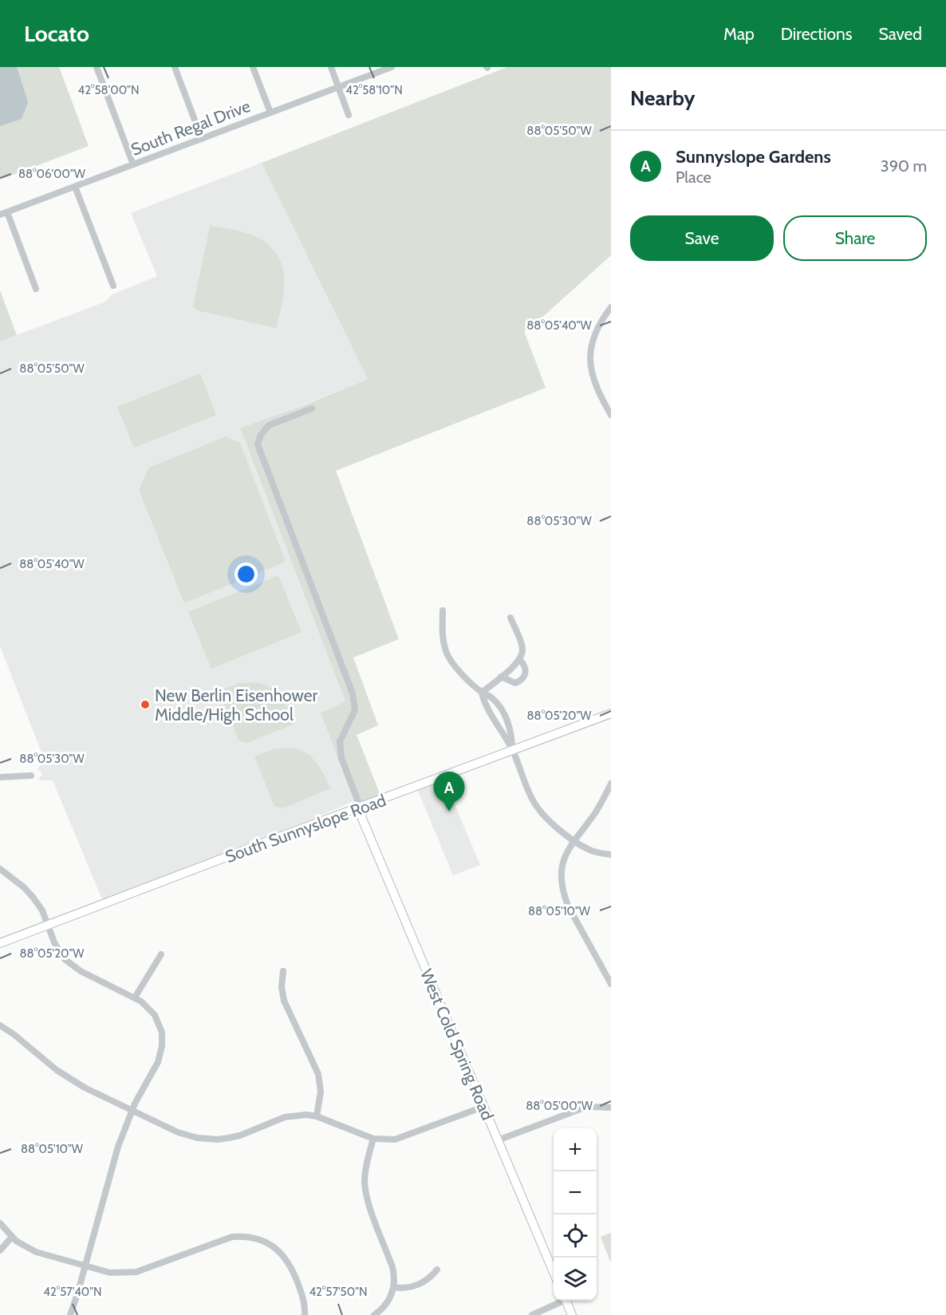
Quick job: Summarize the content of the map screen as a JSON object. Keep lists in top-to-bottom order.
{
  "streets": {
    "street": ["South Regal Drive", "South Sunnyslope Road", "West Cold Spring Road"]
  },
  "crossings": [
    ["South Sunnyslope Road", "West Cold Spring Road"]
  ],
  "places": ["New Berlin Eisenhower Middle/High School"],
  "page": {
    "header": "Locato",
    "nav": ["Map", "Directions", "Saved"],
    "heading": "Nearby",
    "list": [
      {
        "mark": "A",
        "name": "Sunnyslope Gardens",
        "note": "Place",
        "value": "390 m"
      }
    ],
    "buttons": ["Save", "Share"],
    "pins": "A",
    "map_buttons": ["+", "−"]
  },
  "coordinates": [
    "42°58'00\"N",
    "42°58'10\"N",
    "88°05'50\"W",
    "88°06'00\"W",
    "88°05'40\"W",
    "88°05'30\"W",
    "88°05'20\"W",
    "88°05'10\"W",
    "88°05'00\"W",
    "42°57'40\"N",
    "42°57'50\"N"
  ]
}
